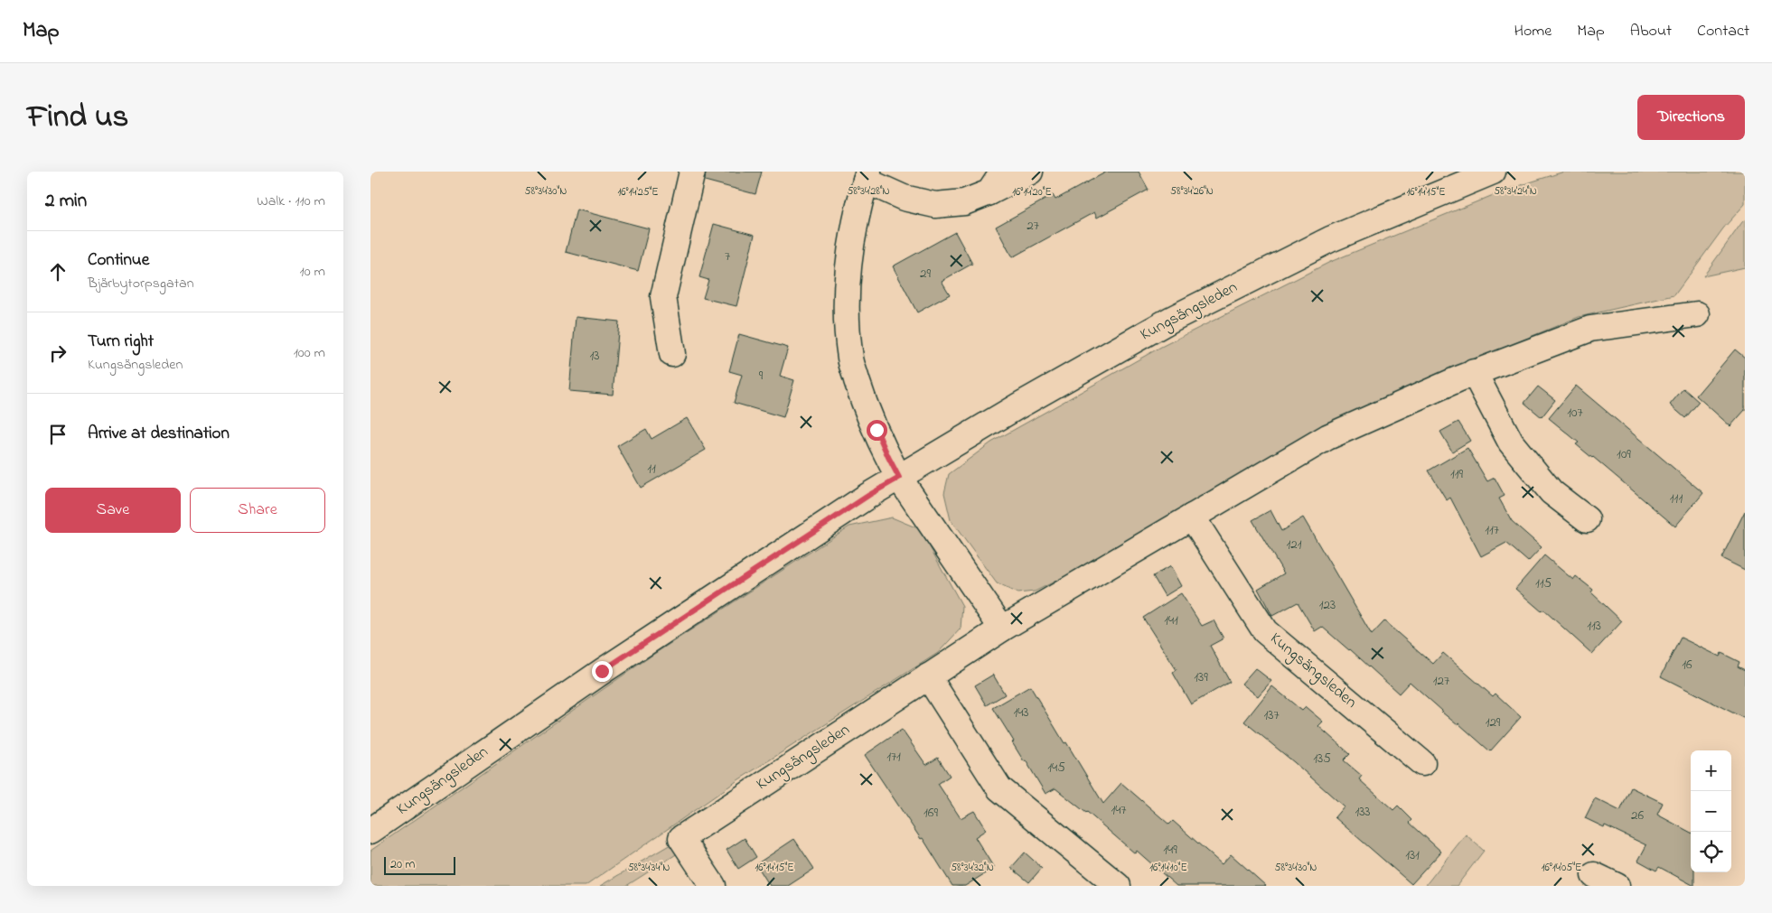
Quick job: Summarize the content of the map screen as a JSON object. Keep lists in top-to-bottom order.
{
  "streets": {
    "street": ["Kungsängsleden"]
  },
  "house_numbers": [
    "27",
    "7",
    "29",
    "13",
    "9",
    "107",
    "109",
    "11",
    "119",
    "111",
    "117",
    "121",
    "115",
    "123",
    "141",
    "113",
    "16",
    "139",
    "127",
    "143",
    "137",
    "129",
    "171",
    "135",
    "145",
    "147",
    "133",
    "169",
    "26",
    "149",
    "131"
  ],
  "scale_bar": "20 m",
  "page": {
    "header": "Map",
    "nav": [
      "Home",
      "Map",
      "About",
      "Contact"
    ],
    "title": "Find us",
    "buttons": [
      "Directions",
      ["Save", "Share"]
    ],
    "heading": ["2 min", "Walk · 110 m"],
    "list": [
      ["Continue", "Bjärbytorpsgatan", "10 m"],
      ["Turn right", "Kungsängsleden", "100 m"],
      "Arrive at destination"
    ],
    "map_buttons": ["+", "−"],
    "scale": "20 m"
  },
  "coordinates": [
    "58°34'30\"N",
    "58°34'28\"N",
    "58°34'26\"N",
    "58°34'24\"N",
    "16°14'25\"E",
    "16°14'20\"E",
    "16°14'15\"E",
    "16°14'10\"E",
    "16°14'05\"E",
    "58°34'34\"N",
    "58°34'32\"N"
  ]
}
